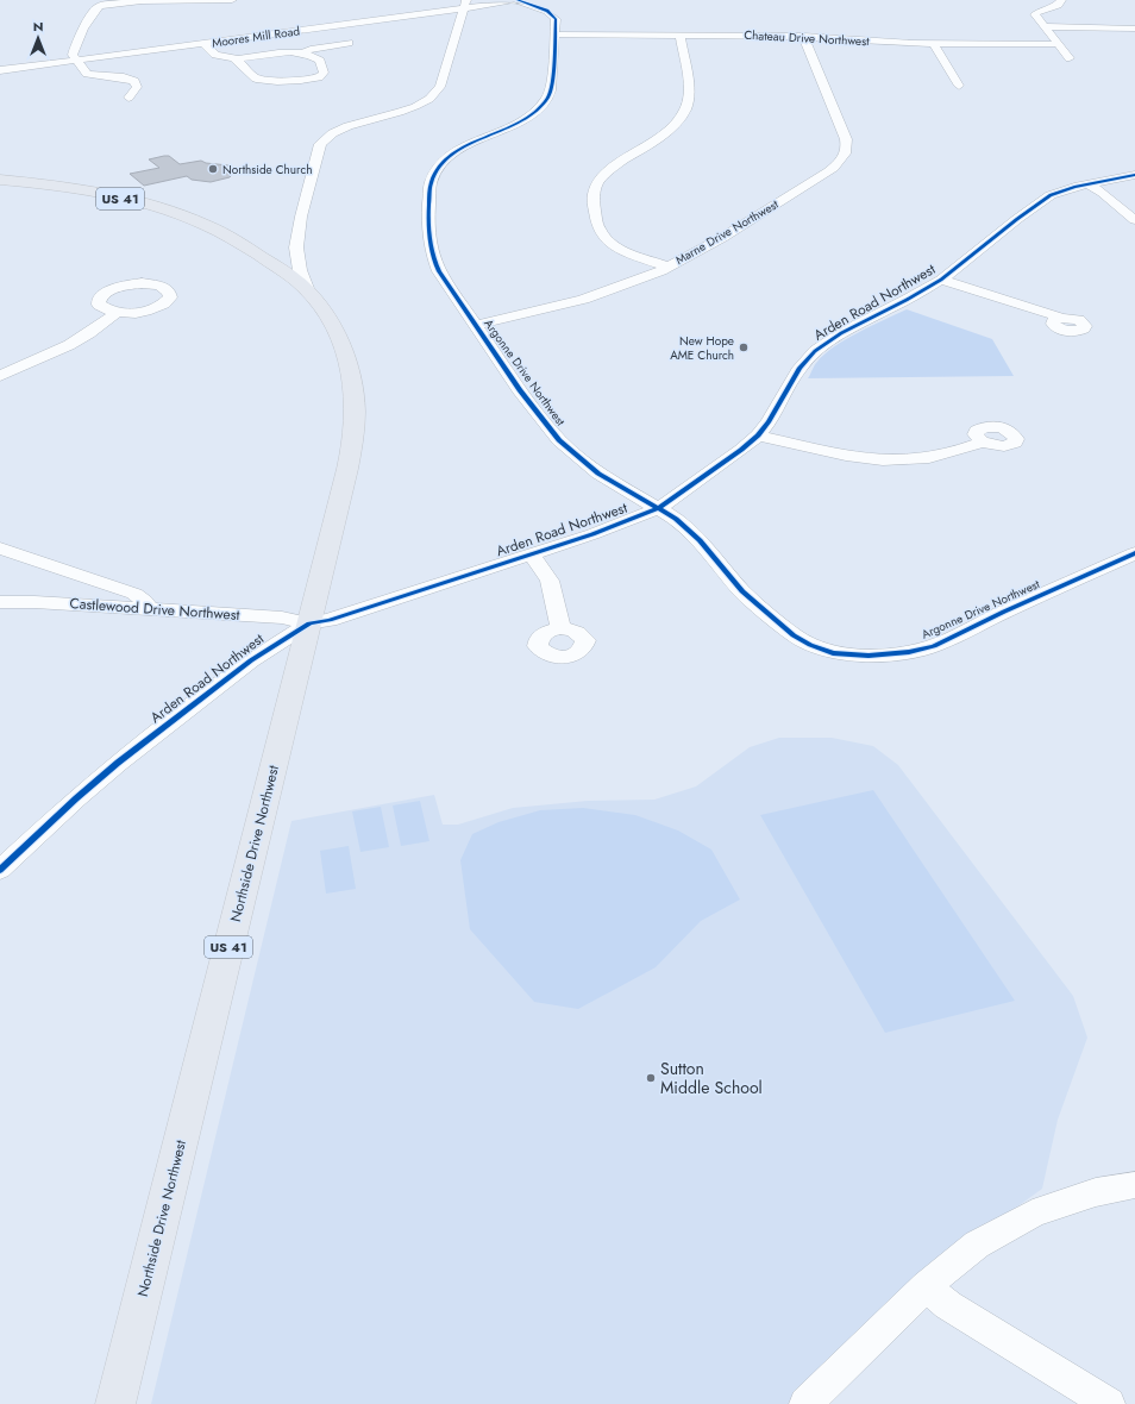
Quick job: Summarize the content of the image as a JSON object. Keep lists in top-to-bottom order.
{
  "streets": {
    "main road": ["US 41", "Northside Drive Northwest"],
    "street": [
      "Moores Mill Road",
      "Chateau Drive Northwest",
      "Marne Drive Northwest",
      "Arden Road Northwest",
      "Argonne Drive Northwest",
      "Castlewood Drive Northwest"
    ]
  },
  "crossings": [
    ["Moores Mill Road", "Northside Drive Northwest"],
    ["Chateau Drive Northwest", "Marne Drive Northwest"],
    ["Chateau Drive Northwest", "Argonne Drive Northwest"],
    ["US 41", "Northside Drive Northwest"],
    ["Marne Drive Northwest", "Argonne Drive Northwest"],
    ["Arden Road Northwest", "Argonne Drive Northwest"],
    ["Arden Road Northwest", "Castlewood Drive Northwest"],
    ["Arden Road Northwest", "Northside Drive Northwest"],
    ["Castlewood Drive Northwest", "Northside Drive Northwest"]
  ],
  "places": ["Northside Church", "New Hope AME Church", "Sutton Middle School"],
  "north": "top"
}
